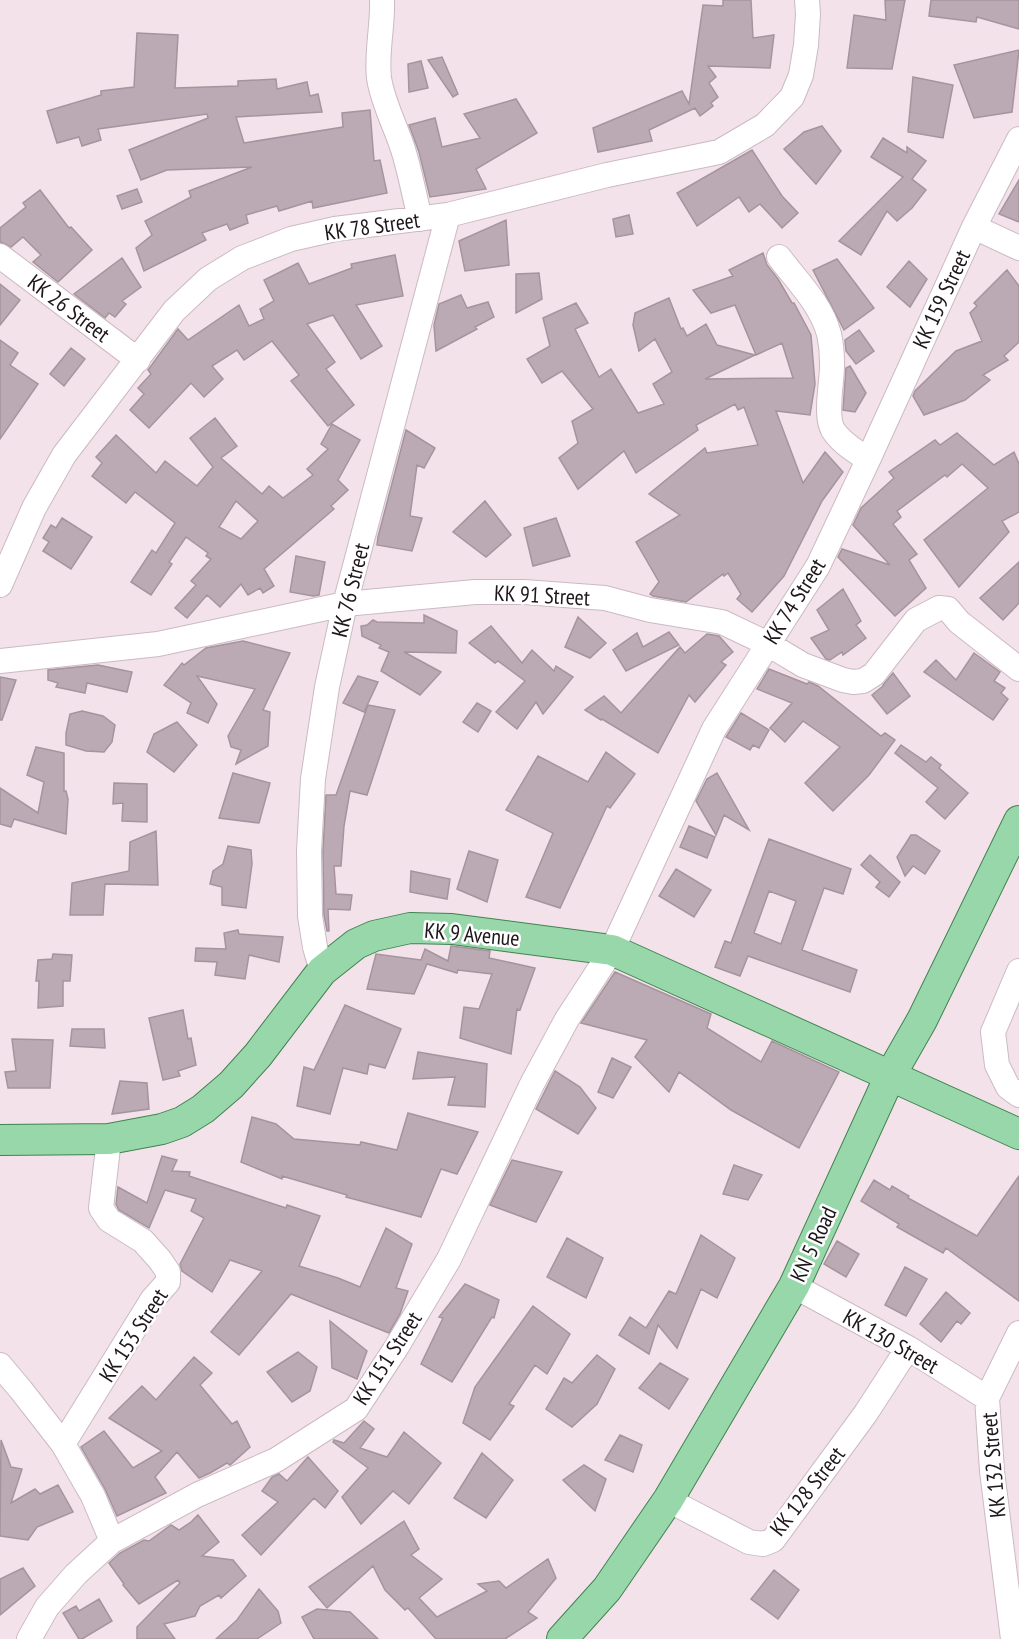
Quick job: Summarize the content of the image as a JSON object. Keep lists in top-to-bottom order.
{
  "streets": {
    "main road": ["KK 9 Avenue", "KN 5 Road"],
    "street": [
      "KK 78 Street",
      "KK 159 Street",
      "KK 26 Street",
      "KK 76 Street",
      "KK 91 Street",
      "KK 74 Street",
      "KK 153 Street",
      "KK 130 Street",
      "KK 151 Street",
      "KK 132 Street",
      "KK 128 Street"
    ]
  },
  "crossings": [
    ["KK 78 Street", "KK 26 Street"],
    ["KK 78 Street", "KK 76 Street"],
    ["KK 159 Street", "KK 74 Street"],
    ["KK 76 Street", "KK 91 Street"],
    ["KK 76 Street", "KK 9 Avenue"],
    ["KK 91 Street", "KK 74 Street"],
    ["KK 74 Street", "KK 9 Avenue"],
    ["KK 74 Street", "KK 151 Street"],
    ["KK 9 Avenue", "KN 5 Road"],
    ["KK 9 Avenue", "KK 153 Street"],
    ["KK 9 Avenue", "KK 151 Street"],
    ["KN 5 Road", "KK 130 Street"],
    ["KN 5 Road", "KK 128 Street"],
    ["KK 130 Street", "KK 132 Street"],
    ["KK 130 Street", "KK 128 Street"]
  ]
}
